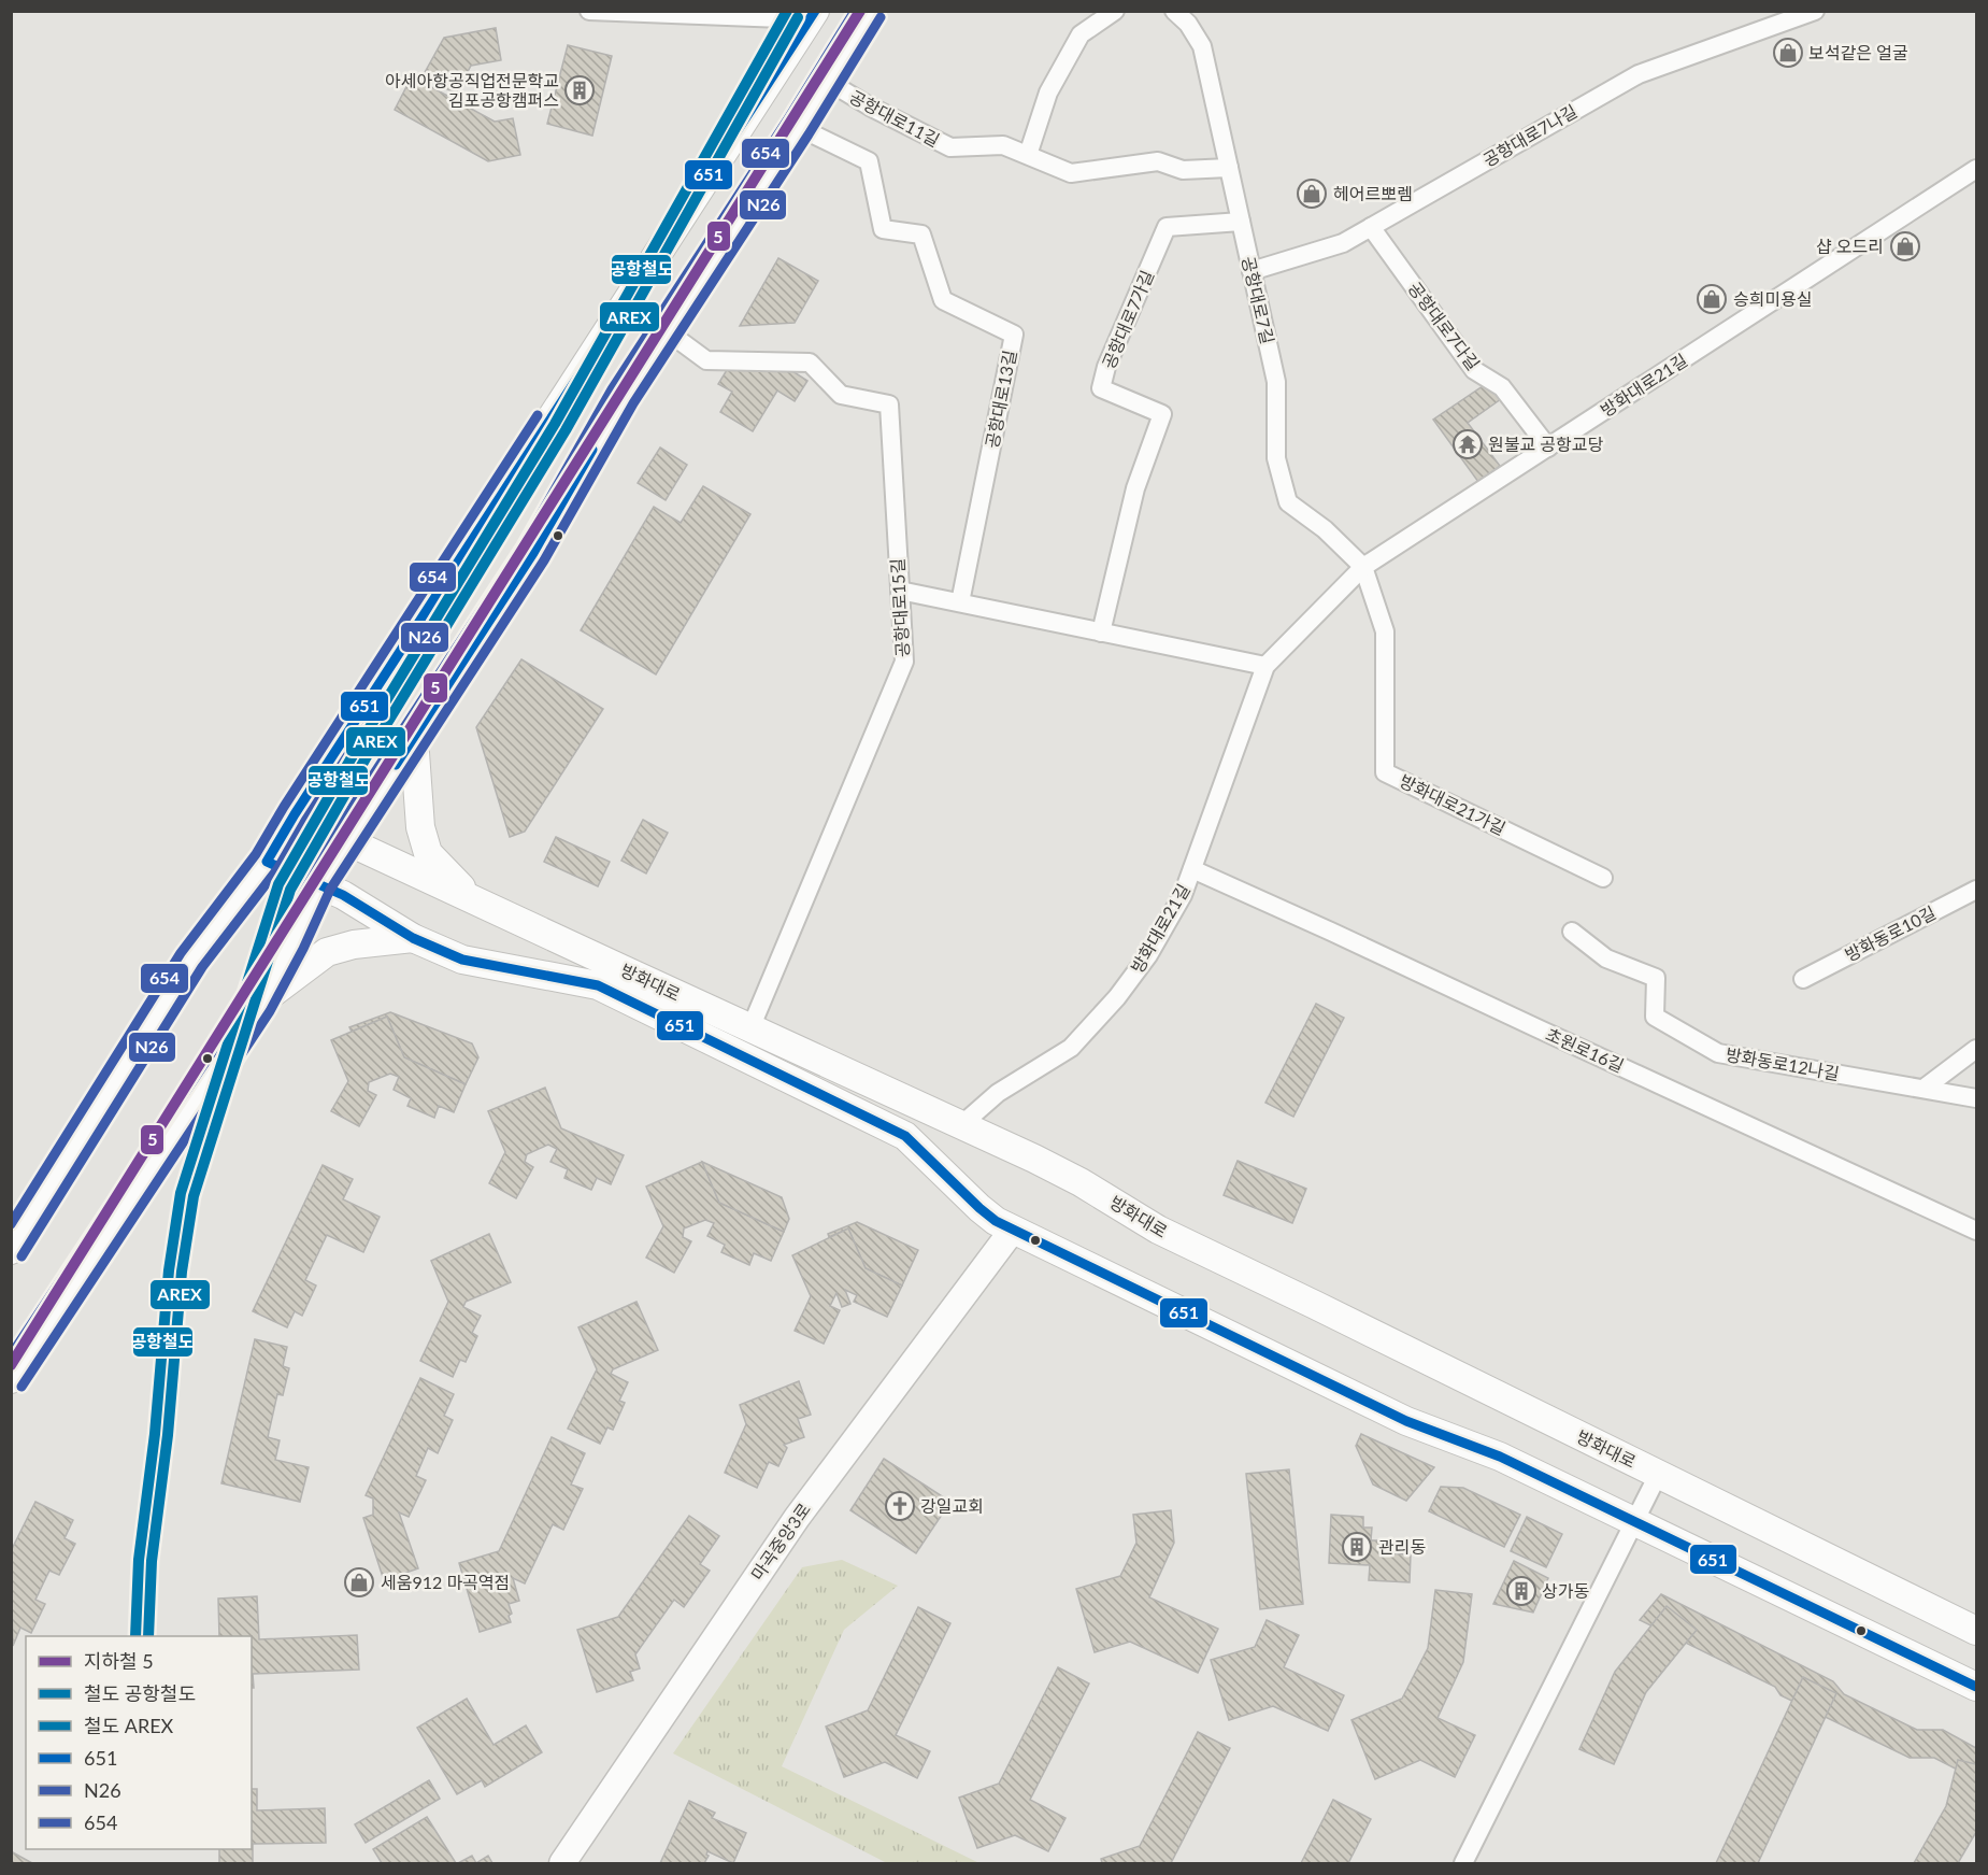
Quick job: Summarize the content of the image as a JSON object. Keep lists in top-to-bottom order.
{
  "streets": {
    "main road": ["방화대로"],
    "street": [
      "공항대로11길",
      "공항대로7나길",
      "공항대로7길",
      "공항대로7가길",
      "공항대로7다길",
      "방화대로21길",
      "공항대로13길",
      "공항대로15길",
      "방화대로21가길",
      "방화동로10길",
      "초원로16길",
      "방화동로12나길",
      "마곡중앙3로"
    ]
  },
  "crossings": [
    ["공항대로11길", "공항대로7길"],
    ["공항대로7나길", "공항대로7길"],
    ["공항대로7나길", "공항대로7다길"],
    ["공항대로7길", "공항대로7가길"],
    ["공항대로7길", "방화대로21길"],
    ["공항대로7길", "방화대로21가길"],
    ["공항대로7다길", "방화대로21길"],
    ["방화대로21길", "방화대로21가길"],
    ["방화대로21길", "방화대로"],
    ["방화대로21길", "초원로16길"],
    ["공항대로15길", "방화대로"],
    ["방화대로", "마곡중앙3로"]
  ],
  "places": {
    "shop": [
      "보석같은 얼굴",
      "헤어르뽀렘",
      "샵 오드리",
      "승희미용실",
      "세움912 마곡역점"
    ],
    "building": ["아세아항공직업전문학교 김포공항캠퍼스", "관리동", "상가동"],
    "temple": ["원불교 공항교당"],
    "church": ["강일교회"]
  },
  "lines": [
    "metro line 5",
    "rail line 공항철도",
    "transit line 651",
    "transit line 654",
    "rail line AREX",
    "transit line N26"
  ],
  "legend": [
    "지하철 5",
    "철도 공항철도",
    "철도 AREX",
    "651",
    "N26",
    "654"
  ]
}
